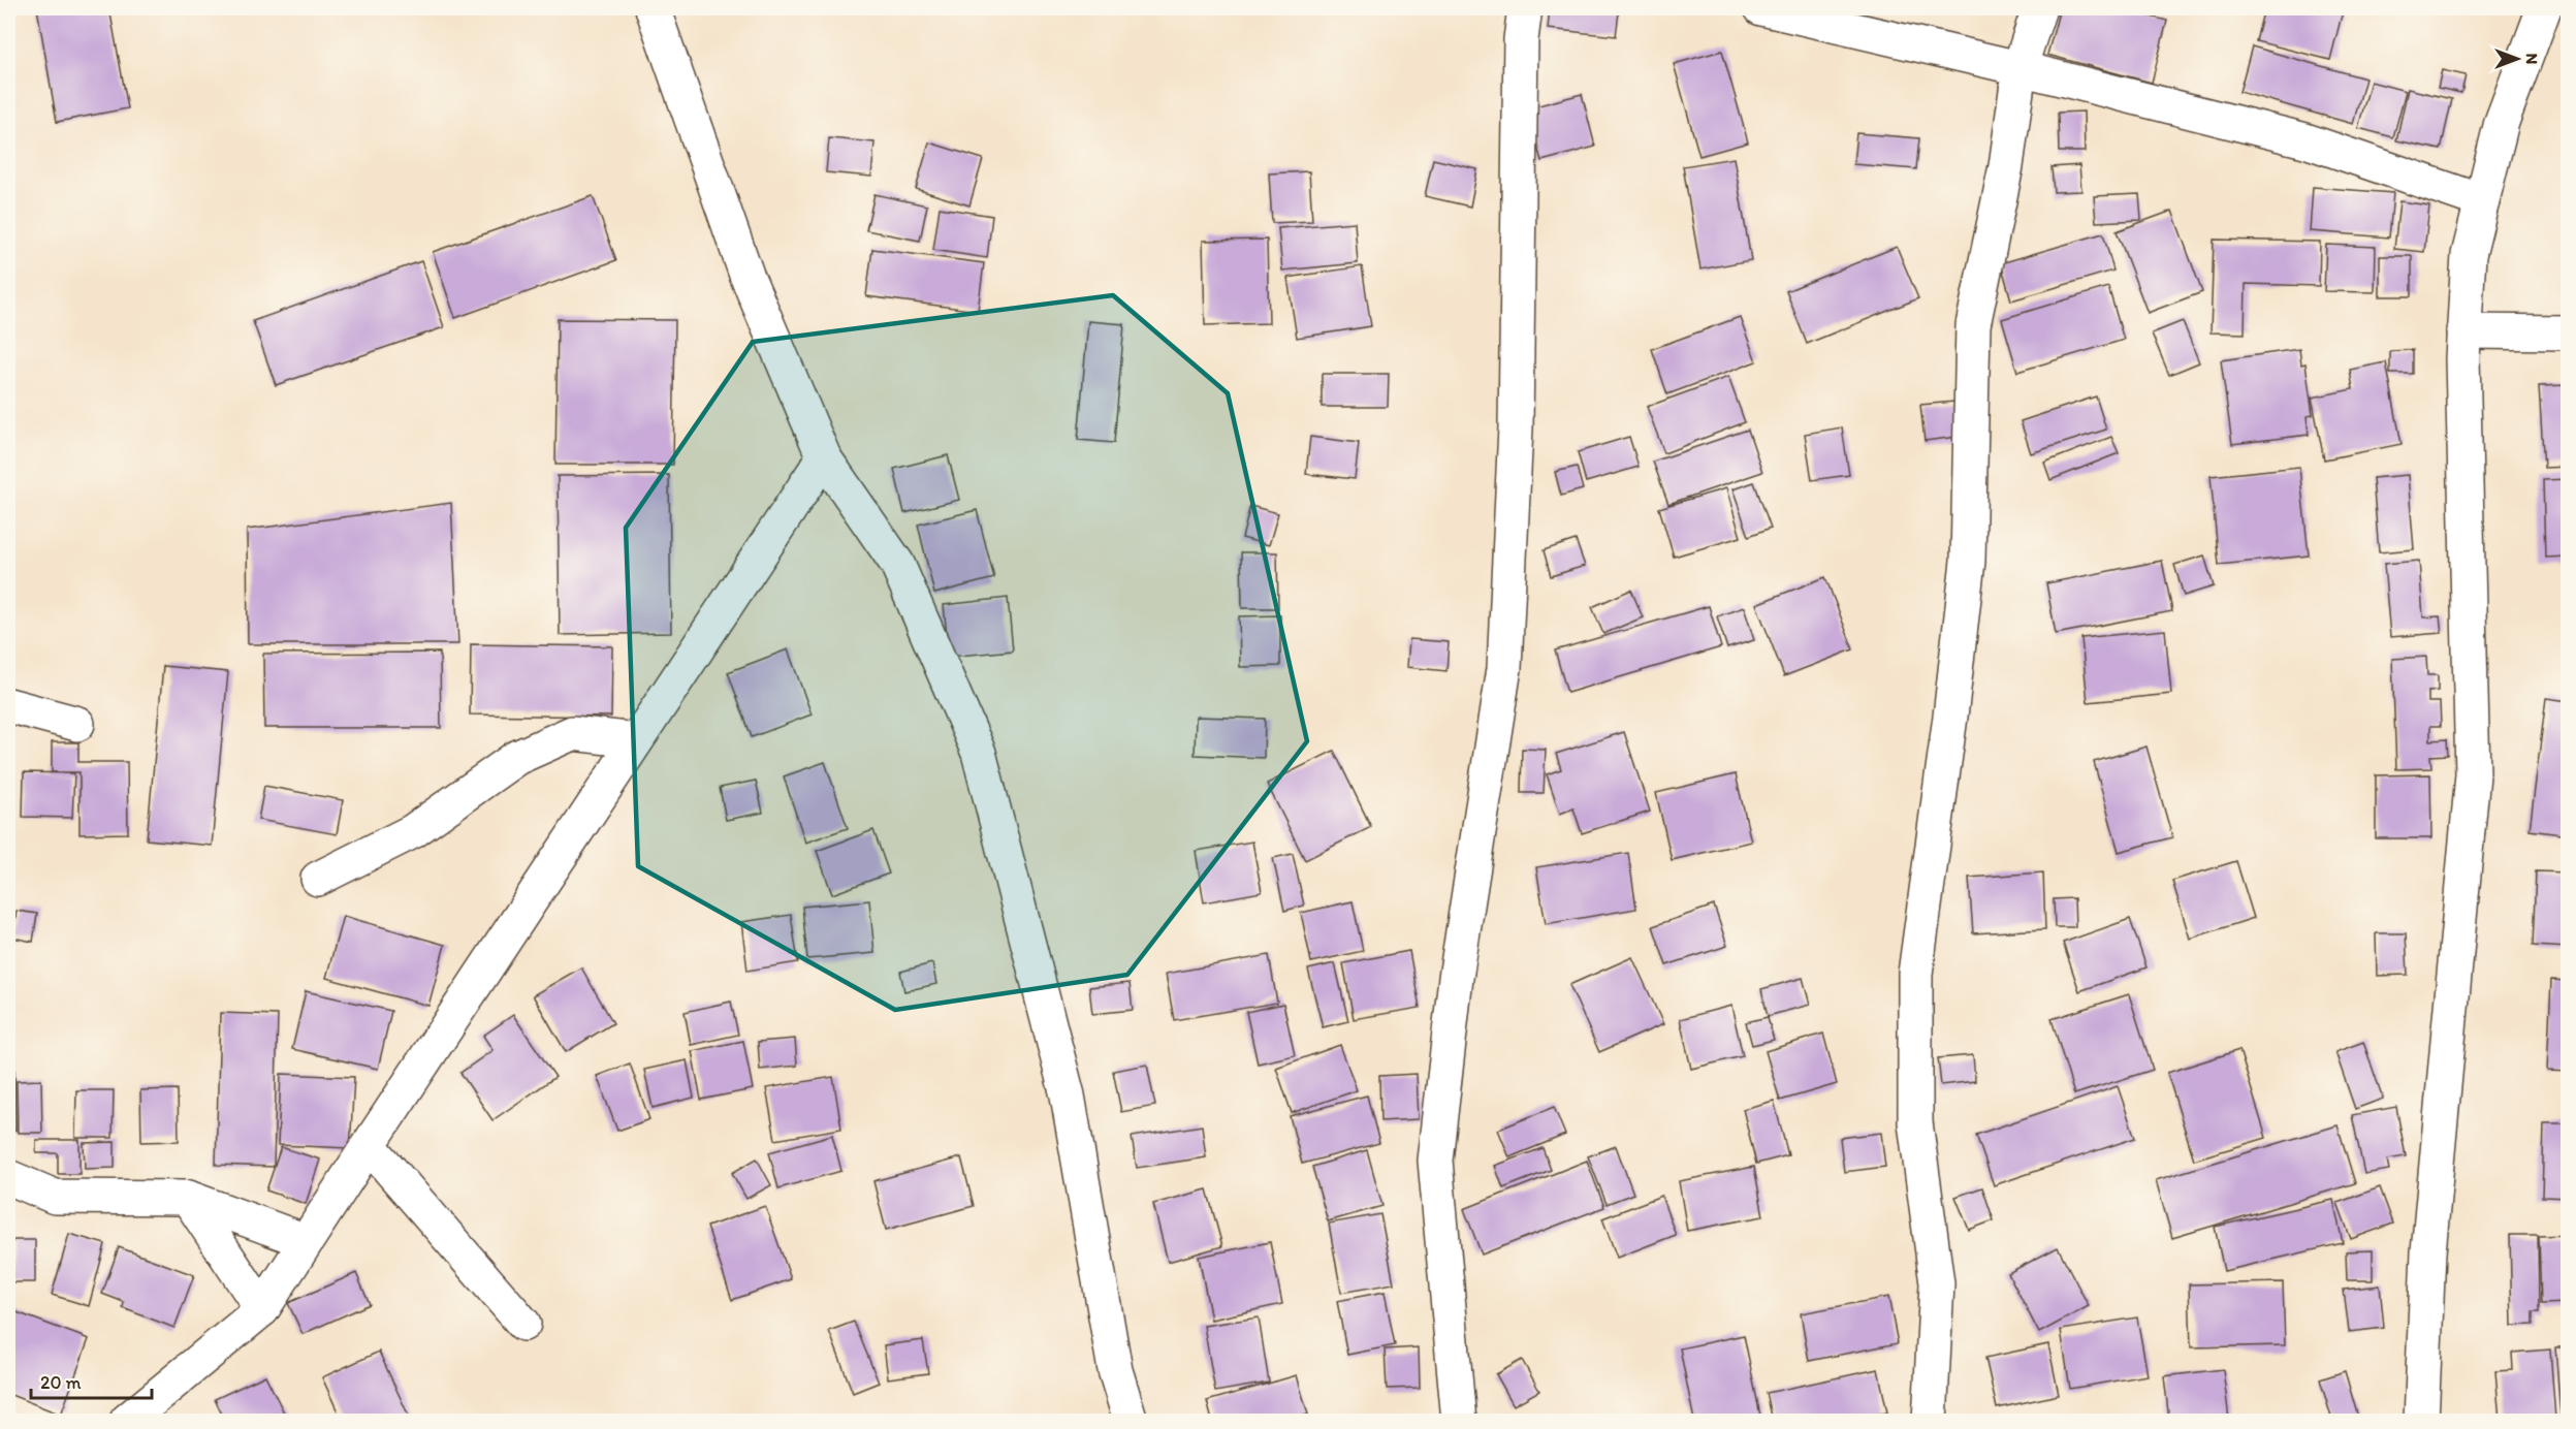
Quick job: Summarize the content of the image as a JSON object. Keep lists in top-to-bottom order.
{
  "scale_bar": "20 m",
  "north": "right"
}
